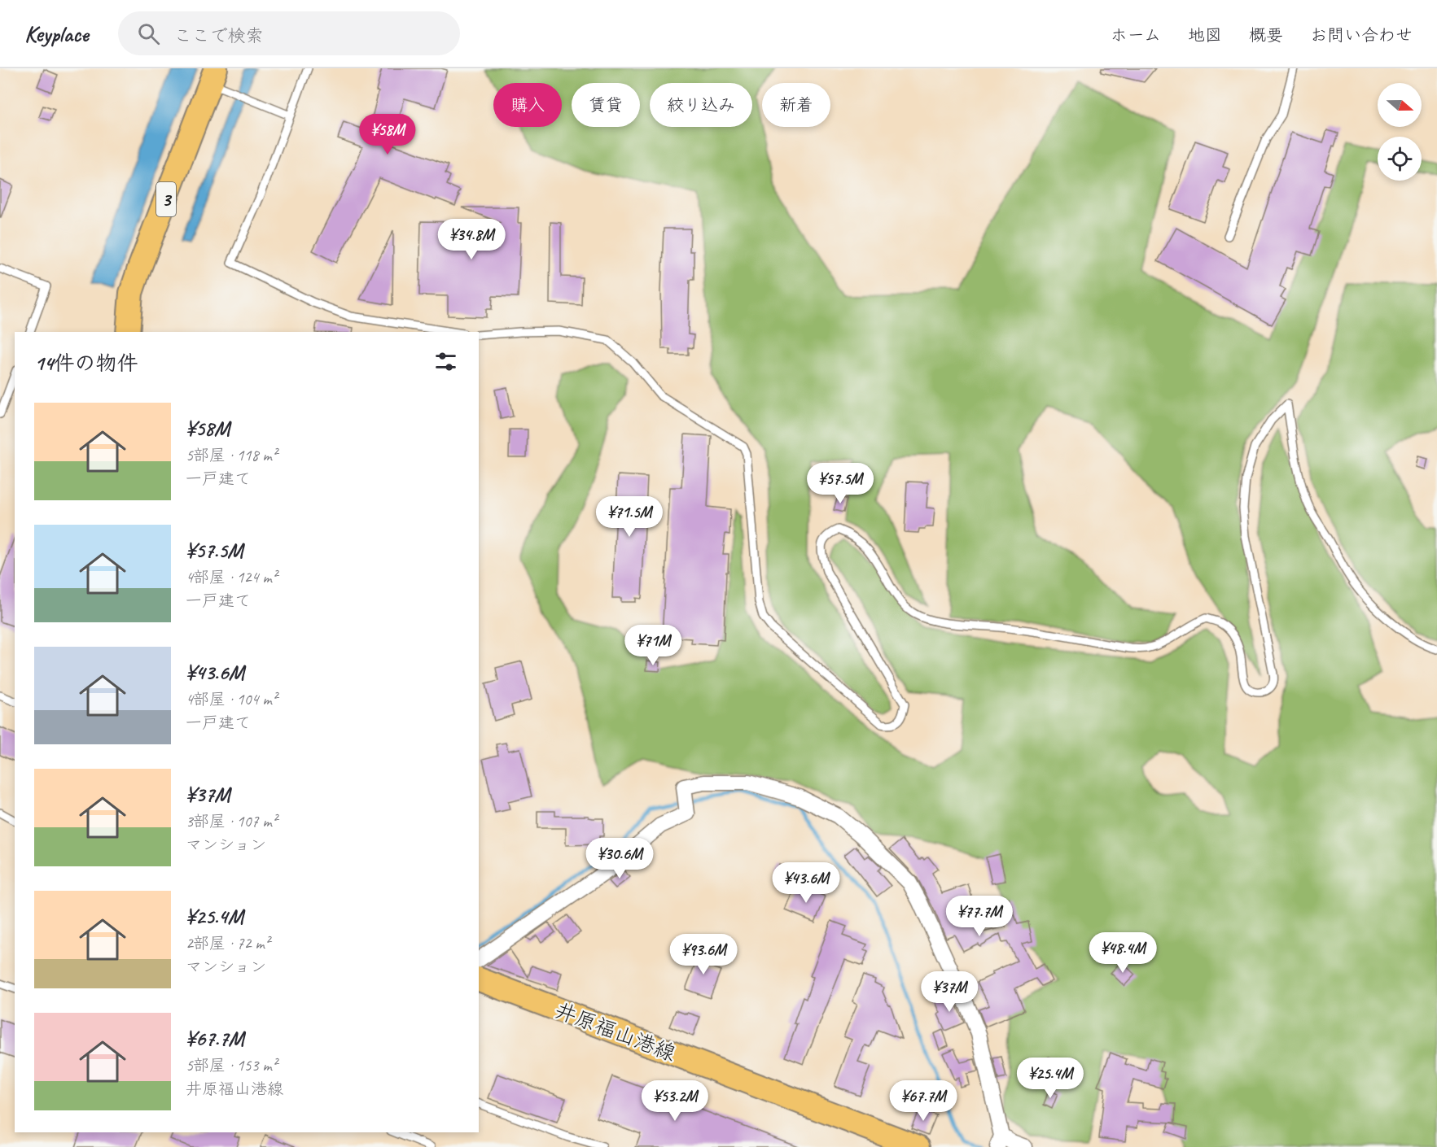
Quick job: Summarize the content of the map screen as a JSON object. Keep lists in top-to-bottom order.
{
  "streets": {
    "main road": ["3", "井原福山港線"]
  },
  "north": "right",
  "page": {
    "header": "Keyplace",
    "search": "ここで検索",
    "nav": [
      "ホーム",
      "地図",
      "概要",
      "お問い合わせ"
    ],
    "chip": [
      "購入",
      "賃貸",
      "絞り込み",
      "新着"
    ],
    "price": [
      "¥58M",
      "¥34.8M",
      "¥57.5M",
      "¥71.5M",
      "¥71M",
      "¥30.6M",
      "¥43.6M",
      "¥77.7M",
      "¥48.4M",
      "¥93.6M",
      "¥37M",
      "¥25.4M",
      "¥53.2M",
      "¥67.7M"
    ],
    "heading": "14件の物件",
    "list": [
      {
        "name": "¥58M",
        "note": "5部屋 · 118 m² · 一戸建て"
      },
      {
        "name": "¥57.5M",
        "note": "4部屋 · 124 m² · 一戸建て"
      },
      {
        "name": "¥43.6M",
        "note": "4部屋 · 104 m² · 一戸建て"
      },
      {
        "name": "¥37M",
        "note": "3部屋 · 107 m² · マンション"
      },
      {
        "name": "¥25.4M",
        "note": "2部屋 · 72 m² · マンション"
      },
      {
        "name": "¥67.7M",
        "note": "5部屋 · 153 m² · 井原福山港線"
      }
    ]
  }
}
